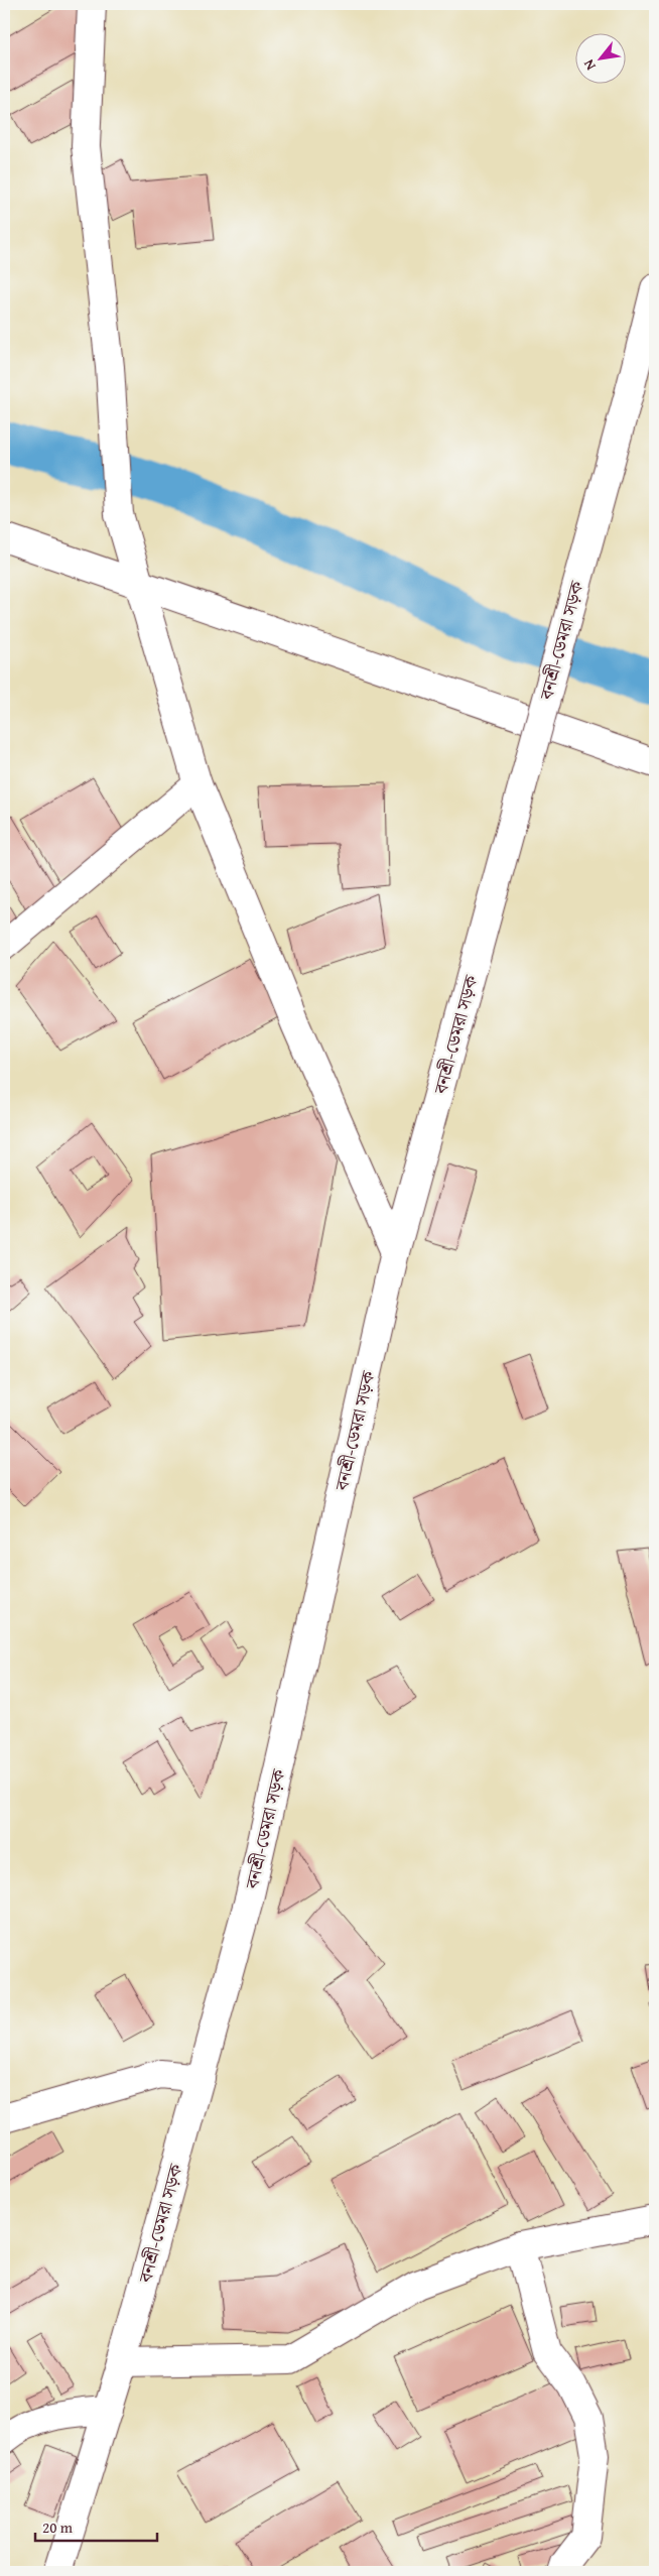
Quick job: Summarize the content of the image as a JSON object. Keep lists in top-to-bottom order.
{
  "streets": {
    "street": ["বনশ্রী-ডেমরা সড়ক"]
  },
  "scale_bar": "20 m",
  "north": "bottom left"
}
